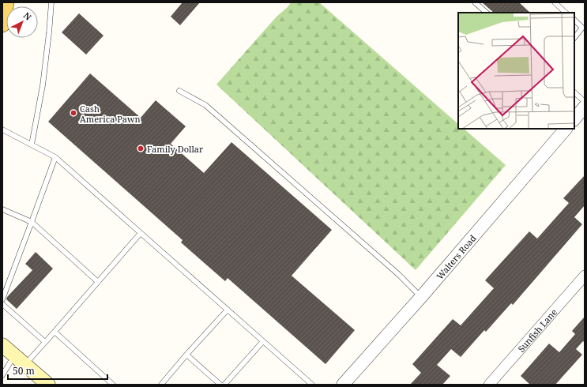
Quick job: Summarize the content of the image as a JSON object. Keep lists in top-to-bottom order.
{
  "streets": {
    "street": ["Walters Road", "Sunfish Lane"]
  },
  "places": ["Cash America Pawn", "Family Dollar"],
  "scale_bar": "50 m",
  "north": "top right"
}
